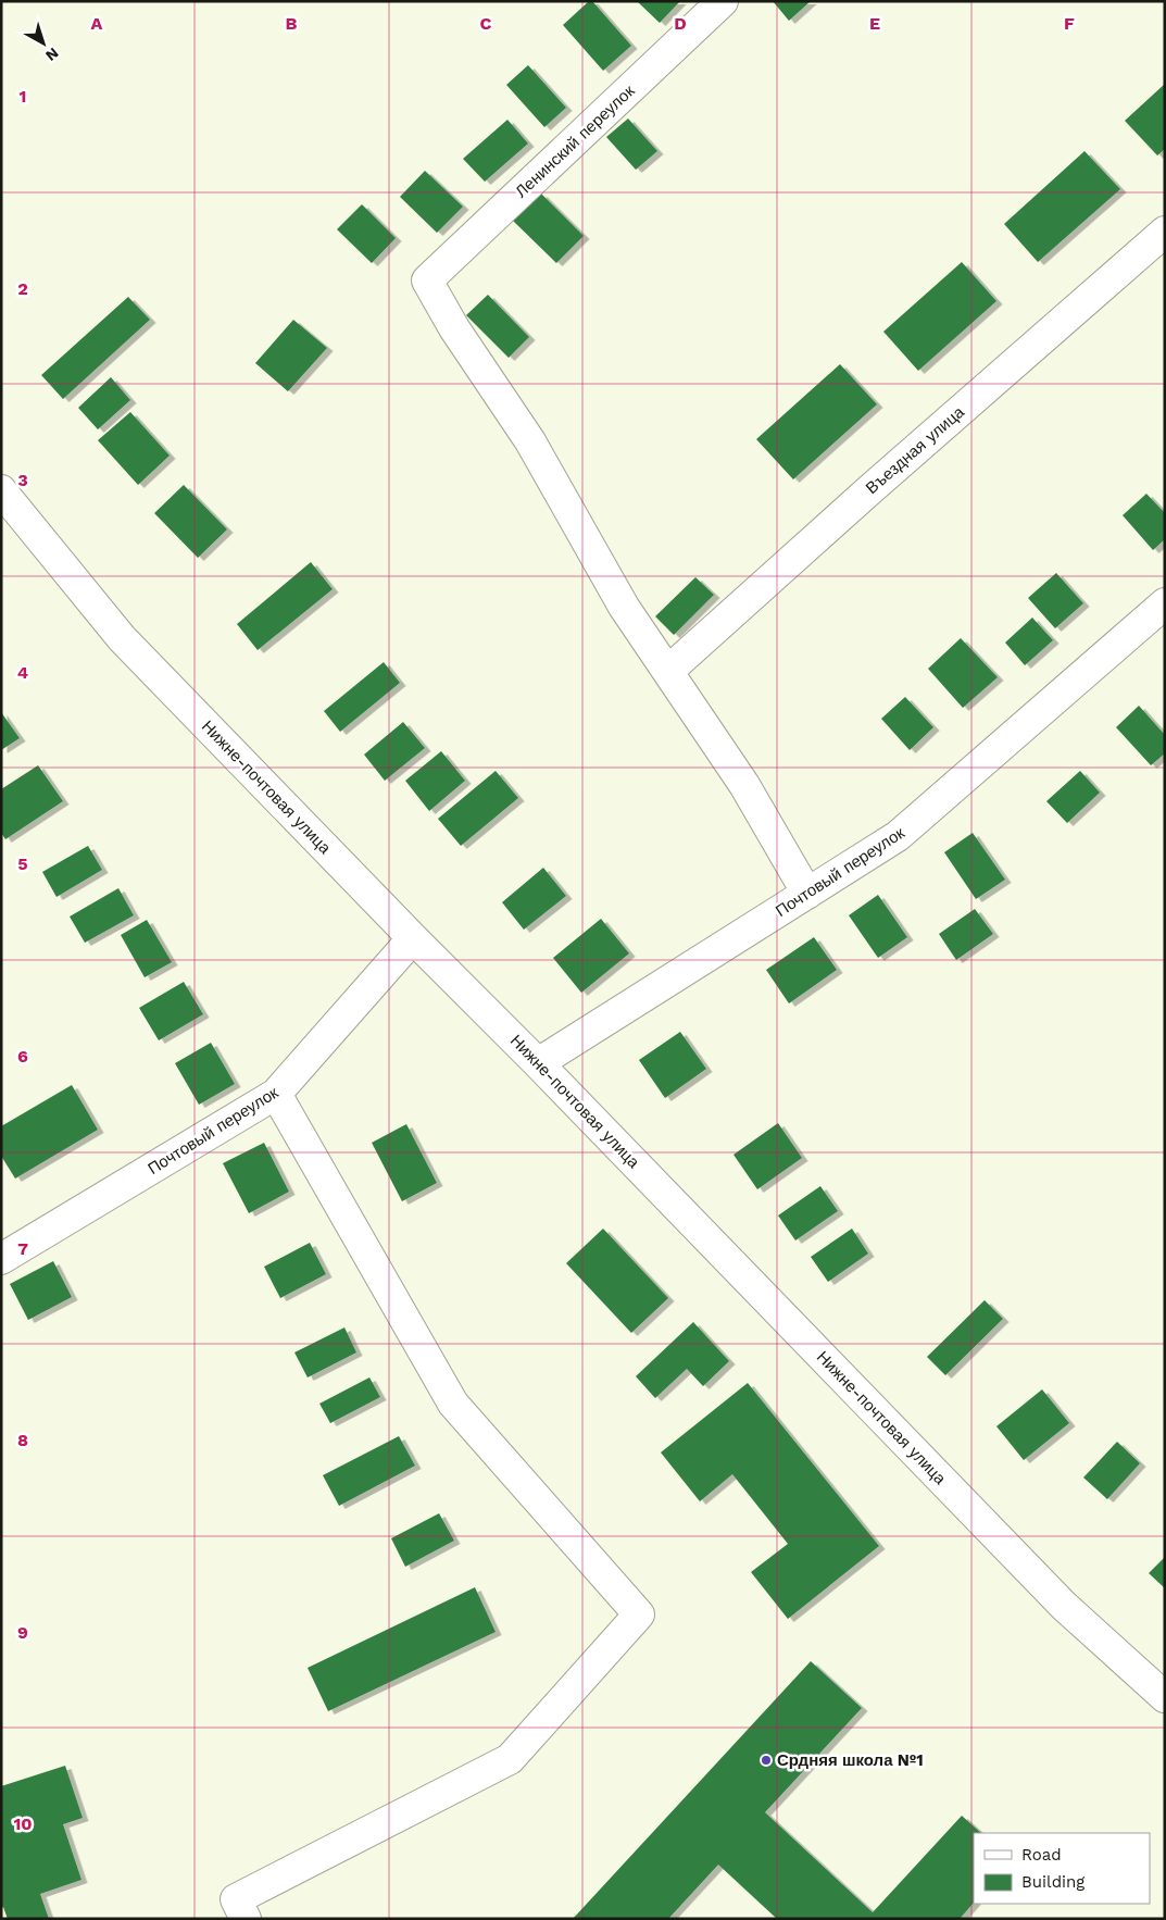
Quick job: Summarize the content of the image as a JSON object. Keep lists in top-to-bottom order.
{
  "streets": {
    "street": [
      "Ленинский переулок",
      "Въездная улица",
      "Нижне-почтовая улица",
      "Почтовый переулок"
    ]
  },
  "crossings": [
    ["Ленинский переулок", "Въездная улица"],
    ["Нижне-почтовая улица", "Почтовый переулок"]
  ],
  "places": ["Срдняя школа №1"],
  "legend": ["Road", "Building"],
  "north": "bottom right",
  "grid": {
    "columns": [
      "A",
      "B",
      "C",
      "D",
      "E",
      "F"
    ],
    "rows": [
      "1",
      "2",
      "3",
      "4",
      "5",
      "6",
      "7",
      "8",
      "9",
      "10"
    ]
  }
}
